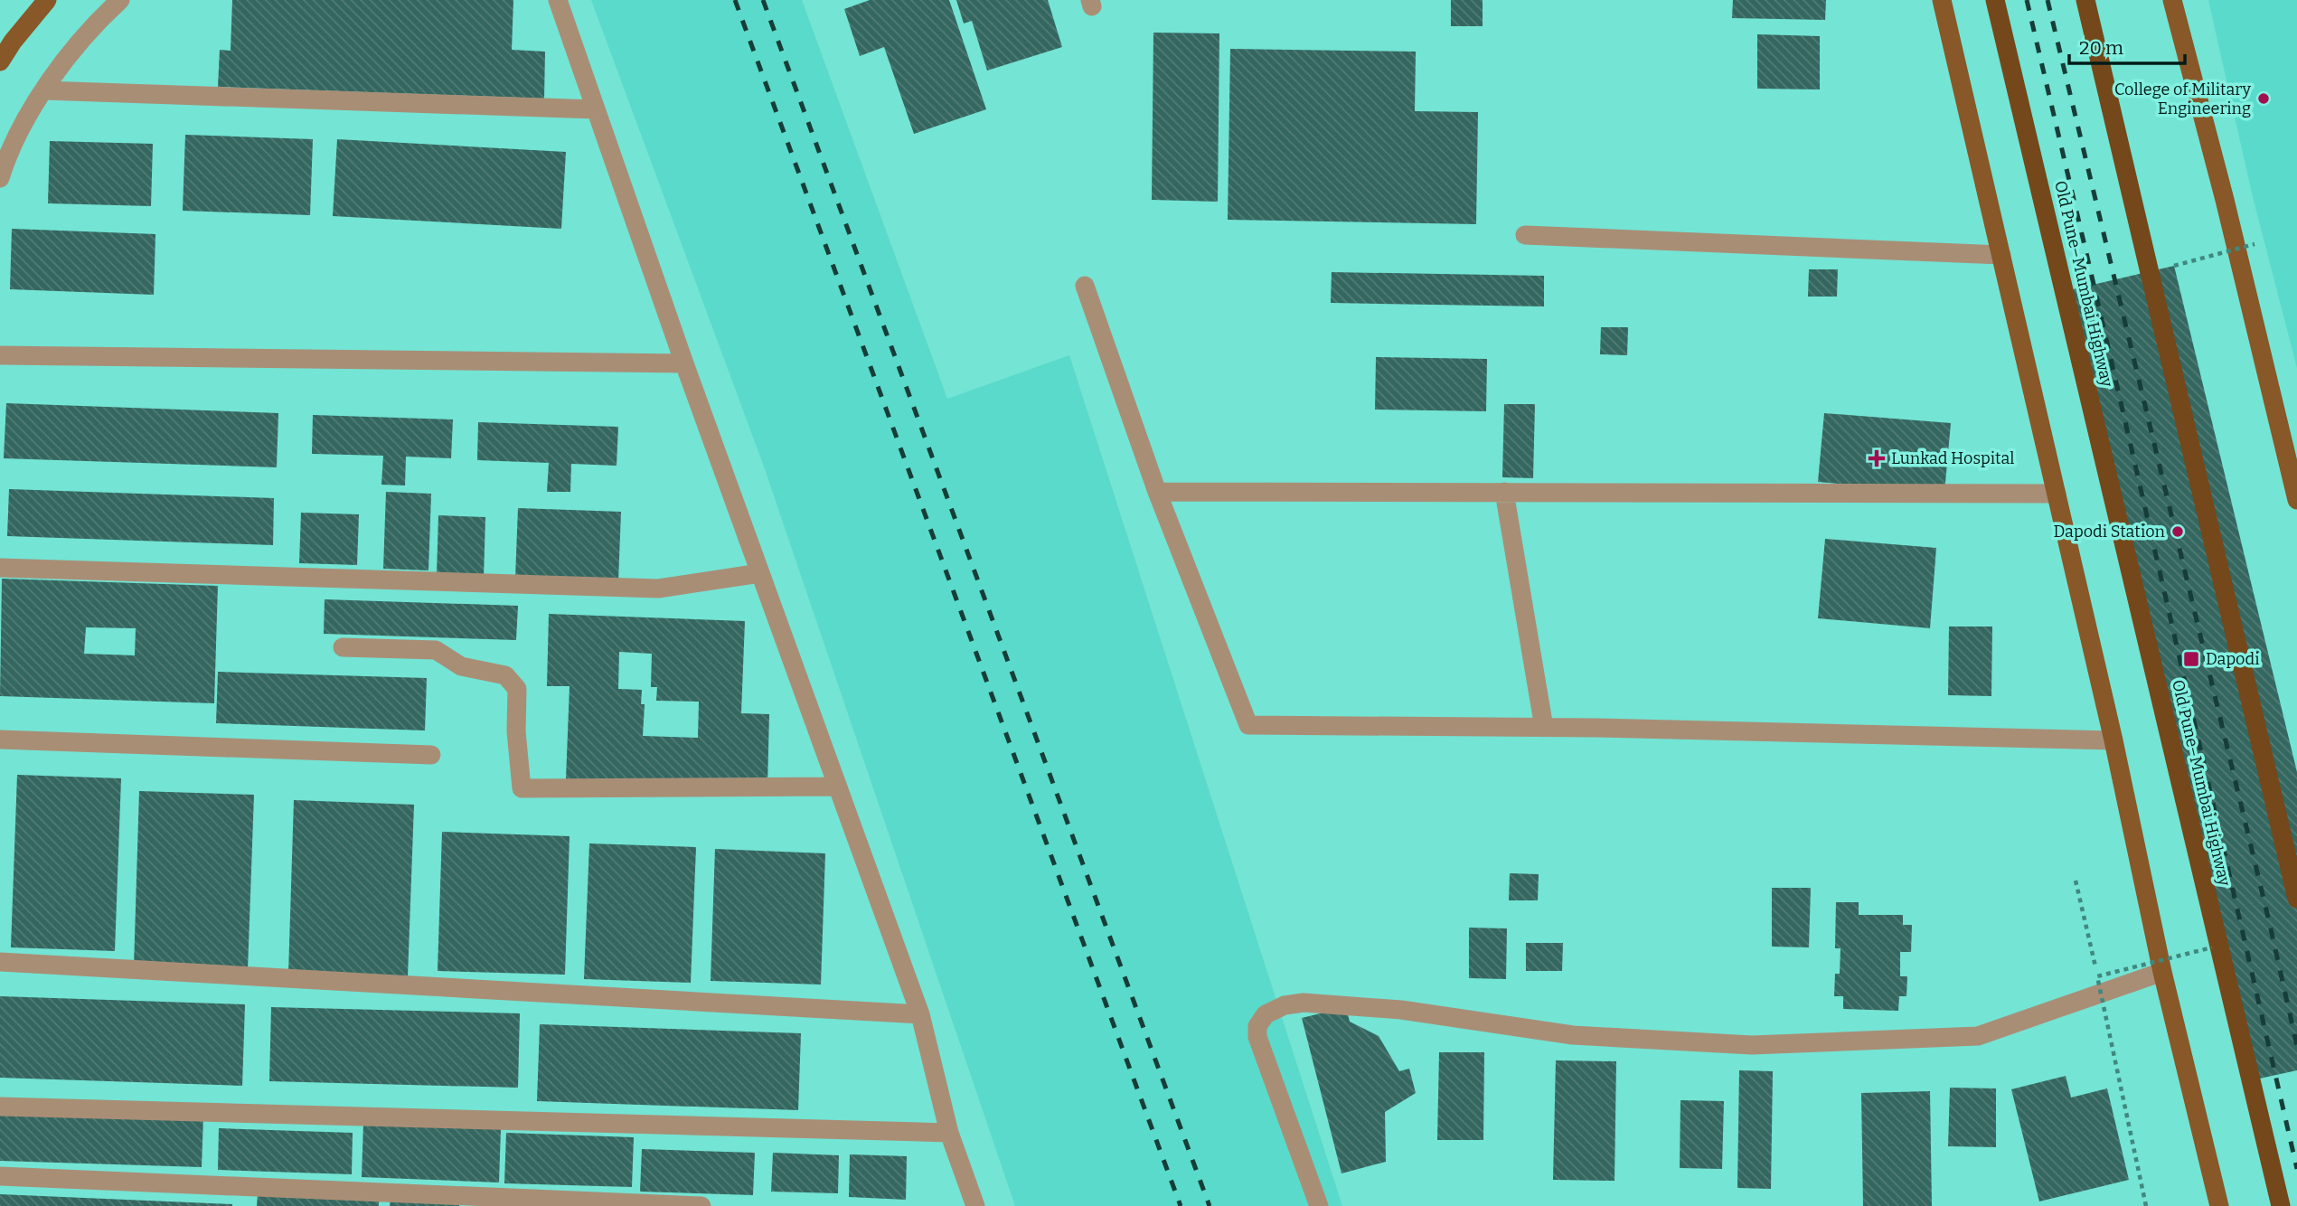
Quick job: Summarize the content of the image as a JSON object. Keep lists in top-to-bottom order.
{
  "streets": {
    "highway": ["Old Pune–Mumbai Highway"]
  },
  "places": {
    "other": ["College of Military Engineering", "Dapodi Station"],
    "health": ["Lunkad Hospital"],
    "transit": ["Dapodi"]
  },
  "scale_bar": "20 m"
}
